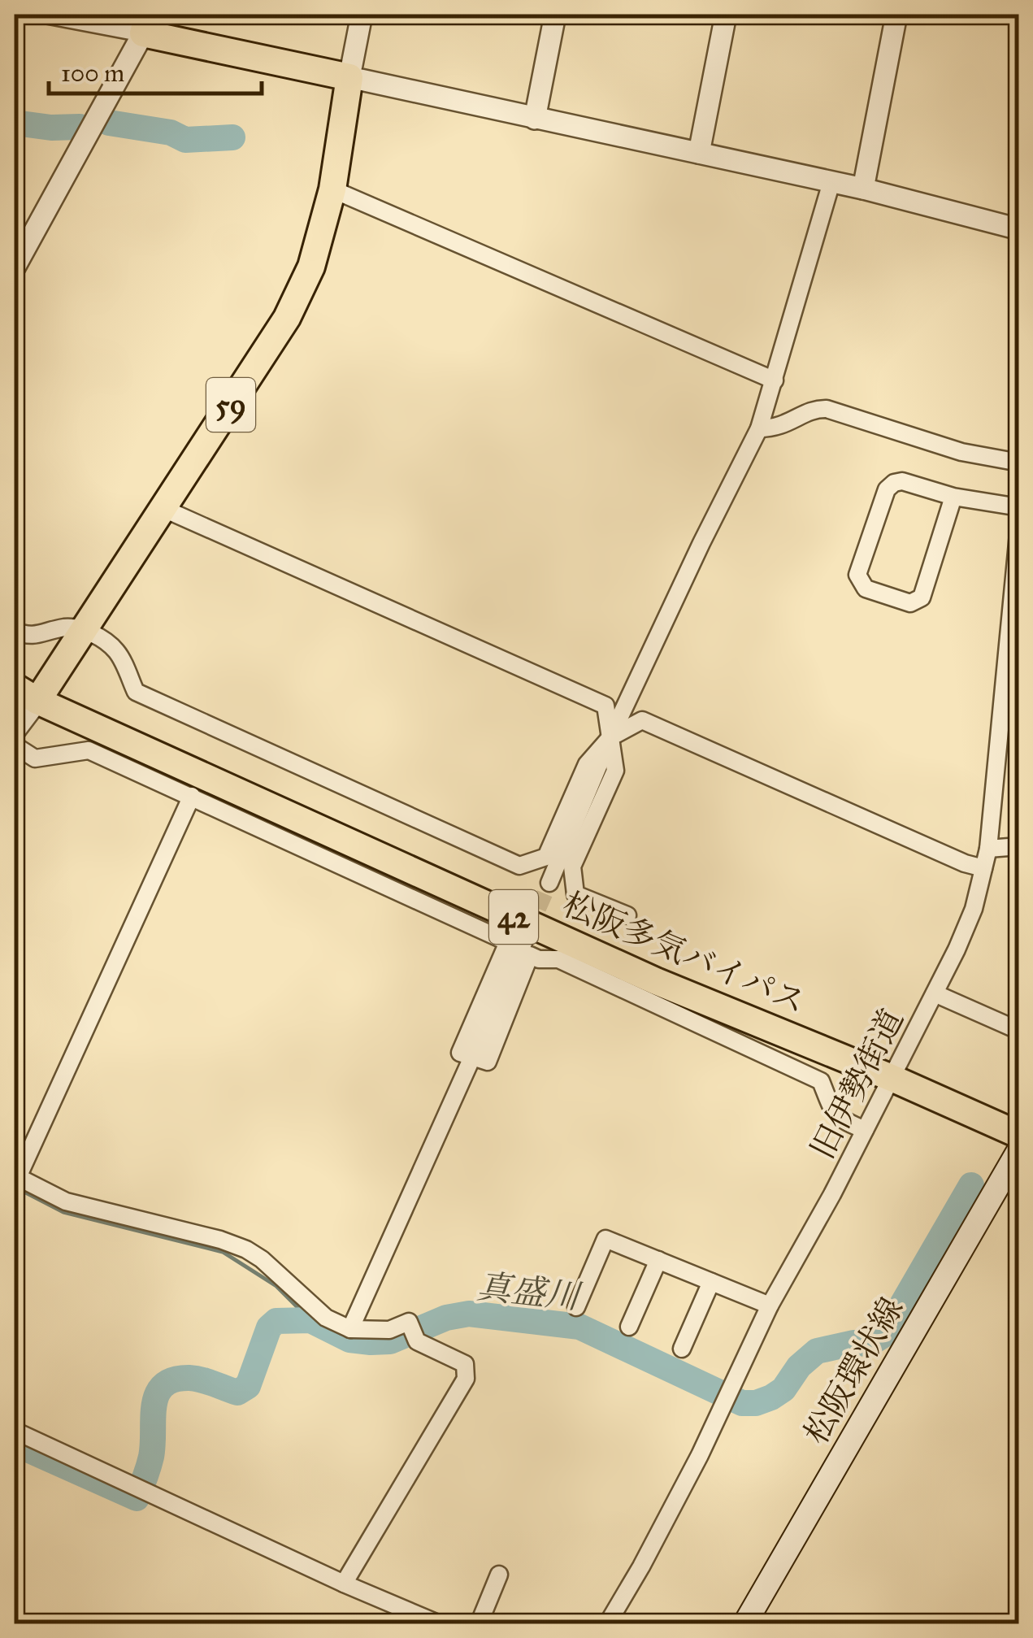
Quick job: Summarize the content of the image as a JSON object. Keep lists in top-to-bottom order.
{
  "streets": {
    "main road": [
      "59",
      "42",
      "松阪多気バイパス",
      "松阪環状線"
    ],
    "street": ["旧伊勢街道"]
  },
  "crossings": [
    ["59", "松阪多気バイパス"],
    ["松阪多気バイパス", "旧伊勢街道"]
  ],
  "water": ["真盛川"],
  "scale_bar": "100 m"
}
